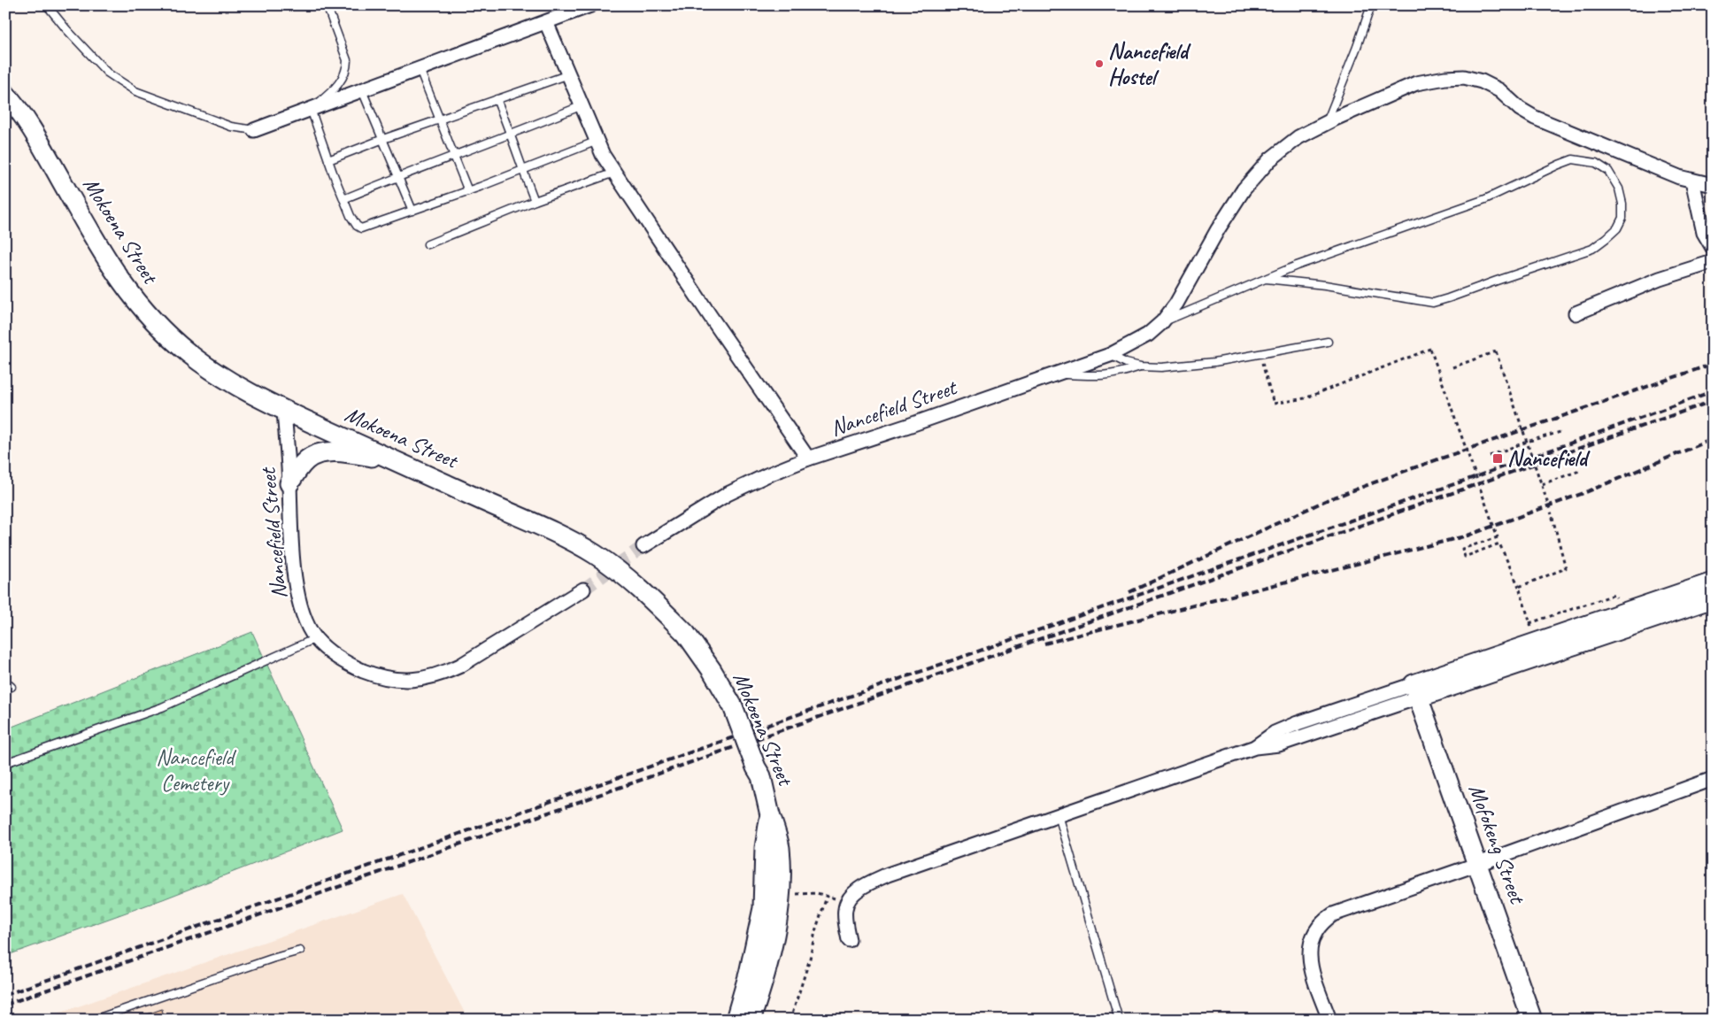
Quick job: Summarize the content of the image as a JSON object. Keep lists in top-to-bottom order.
{
  "streets": {
    "main road": ["Mokoena Street", "Mofokeng Street"],
    "street": ["Nancefield Street"]
  },
  "crossings": [
    ["Mokoena Street", "Nancefield Street"]
  ],
  "parks": ["Nancefield Cemetery"],
  "places": {
    "other": ["Nancefield Hostel"],
    "transit": ["Nancefield"]
  }
}
